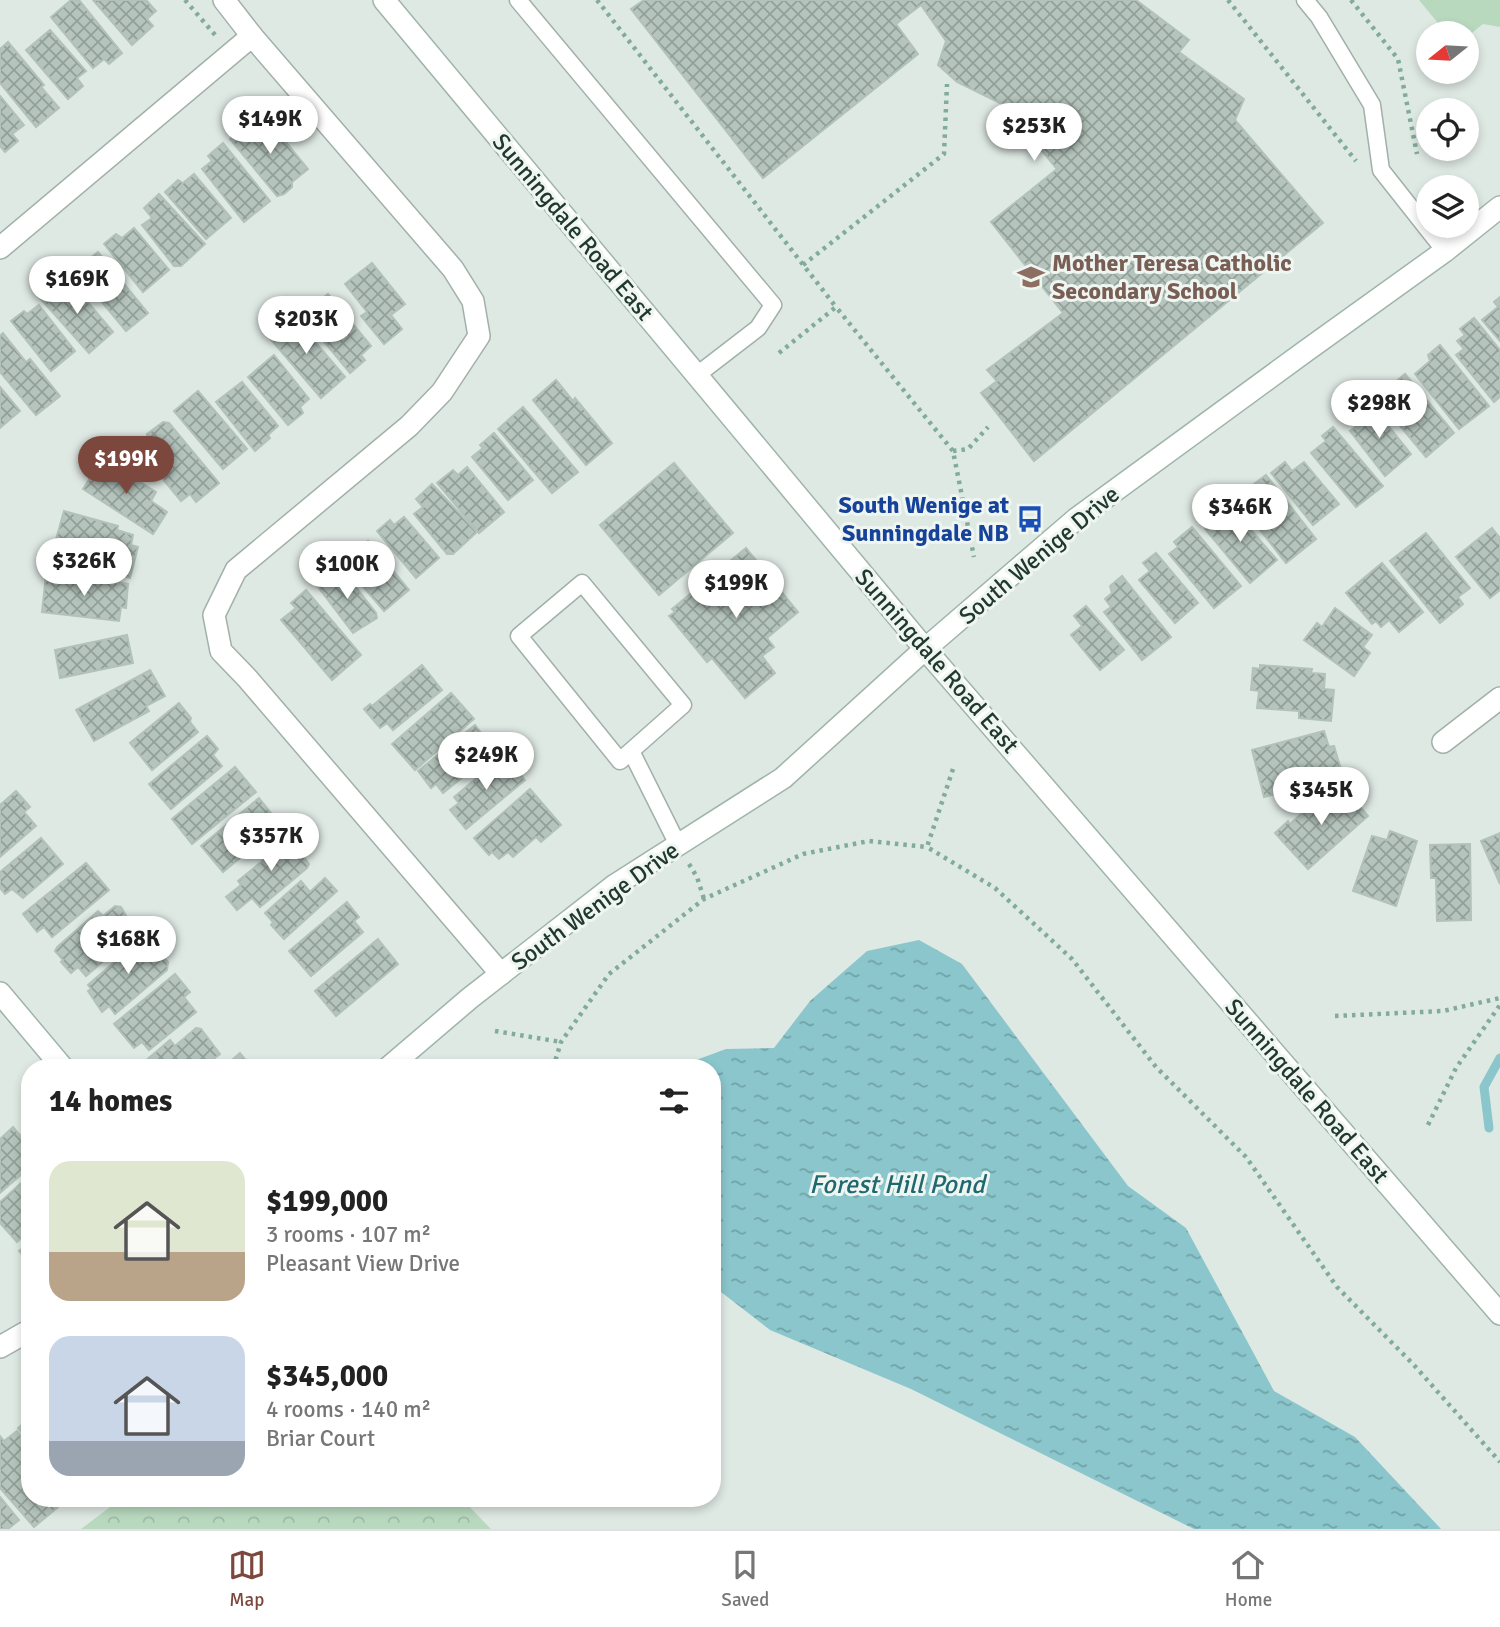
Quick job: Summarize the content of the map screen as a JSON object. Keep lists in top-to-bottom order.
{
  "streets": {
    "street": ["Sunningdale Road East", "South Wenige Drive"]
  },
  "crossings": [
    ["Sunningdale Road East", "South Wenige Drive"]
  ],
  "water": ["Forest Hill Pond"],
  "places": {
    "school or university": ["Mother Teresa Catholic Secondary School"],
    "bus stop": ["South Wenige at Sunningdale NB"]
  },
  "north": "left",
  "page": {
    "price": [
      "$149K",
      "$253K",
      "$169K",
      "$203K",
      "$298K",
      "$199K",
      "$346K",
      "$326K",
      "$100K",
      "$199K",
      "$249K",
      "$345K",
      "$357K",
      "$168K"
    ],
    "heading": "14 homes",
    "list": [
      {
        "name": "$199,000",
        "note": "3 rooms · 107 m² · Pleasant View Drive"
      },
      {
        "name": "$345,000",
        "note": "4 rooms · 140 m² · Briar Court"
      }
    ],
    "tabs": ["Map", "Saved", "Home"]
  }
}
